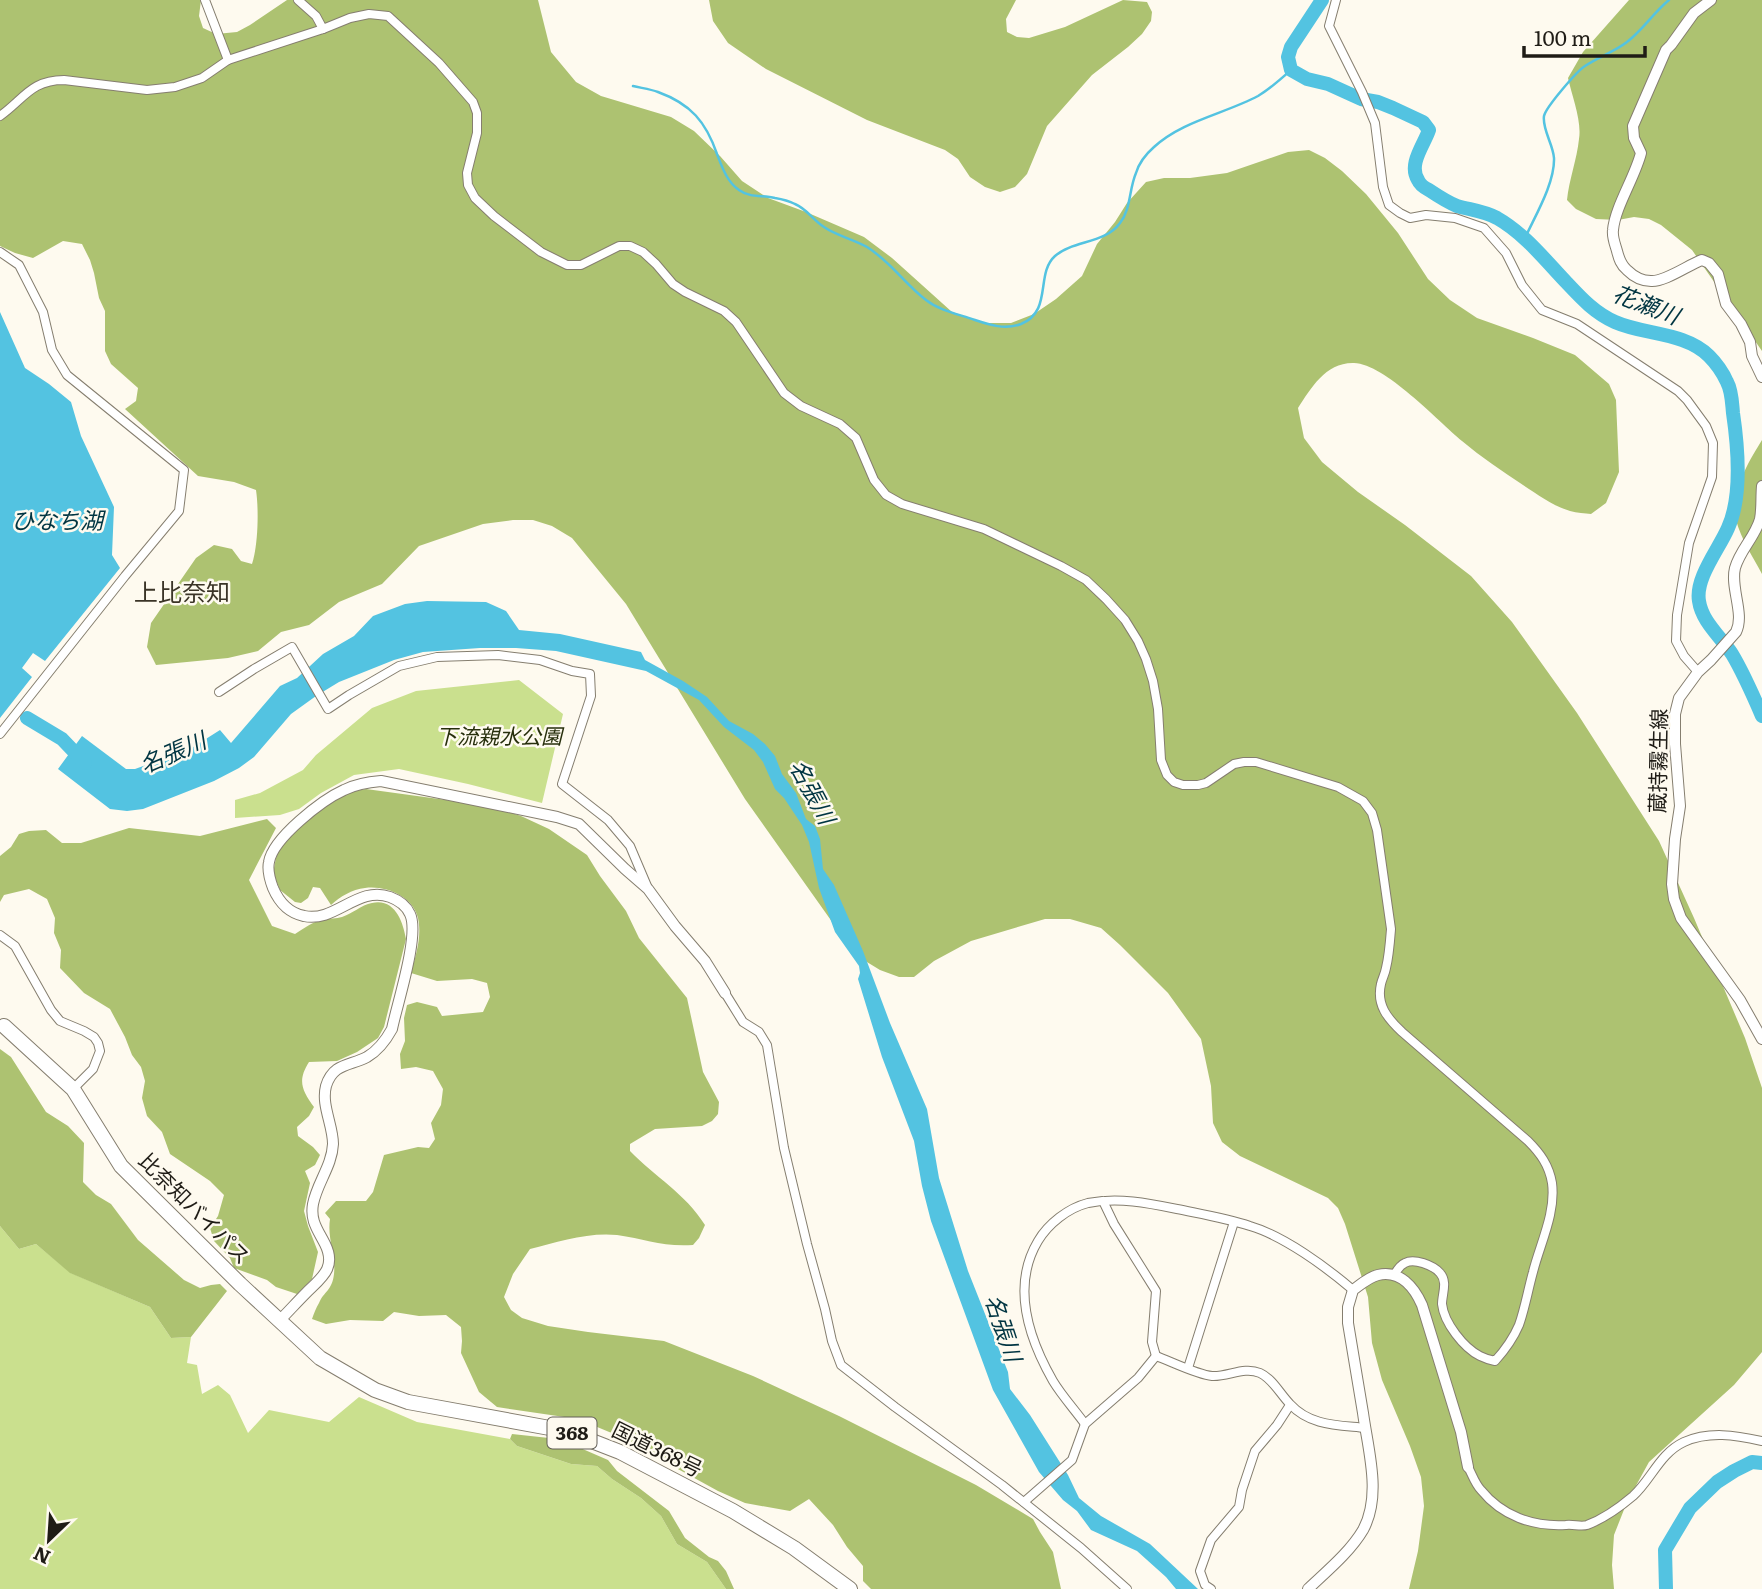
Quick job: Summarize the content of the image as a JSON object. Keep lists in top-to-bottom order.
{
  "streets": {
    "highway": ["比奈知バイパス", "368", "国道368号"],
    "street": ["蔵持霧生線"]
  },
  "crossings": [
    ["比奈知バイパス", "国道368号"]
  ],
  "districts": ["上比奈知"],
  "water": ["花瀬川", "ひなち湖", "名張川"],
  "parks": ["下流親水公園"],
  "scale_bar": "100 m",
  "north": "bottom left"
}
